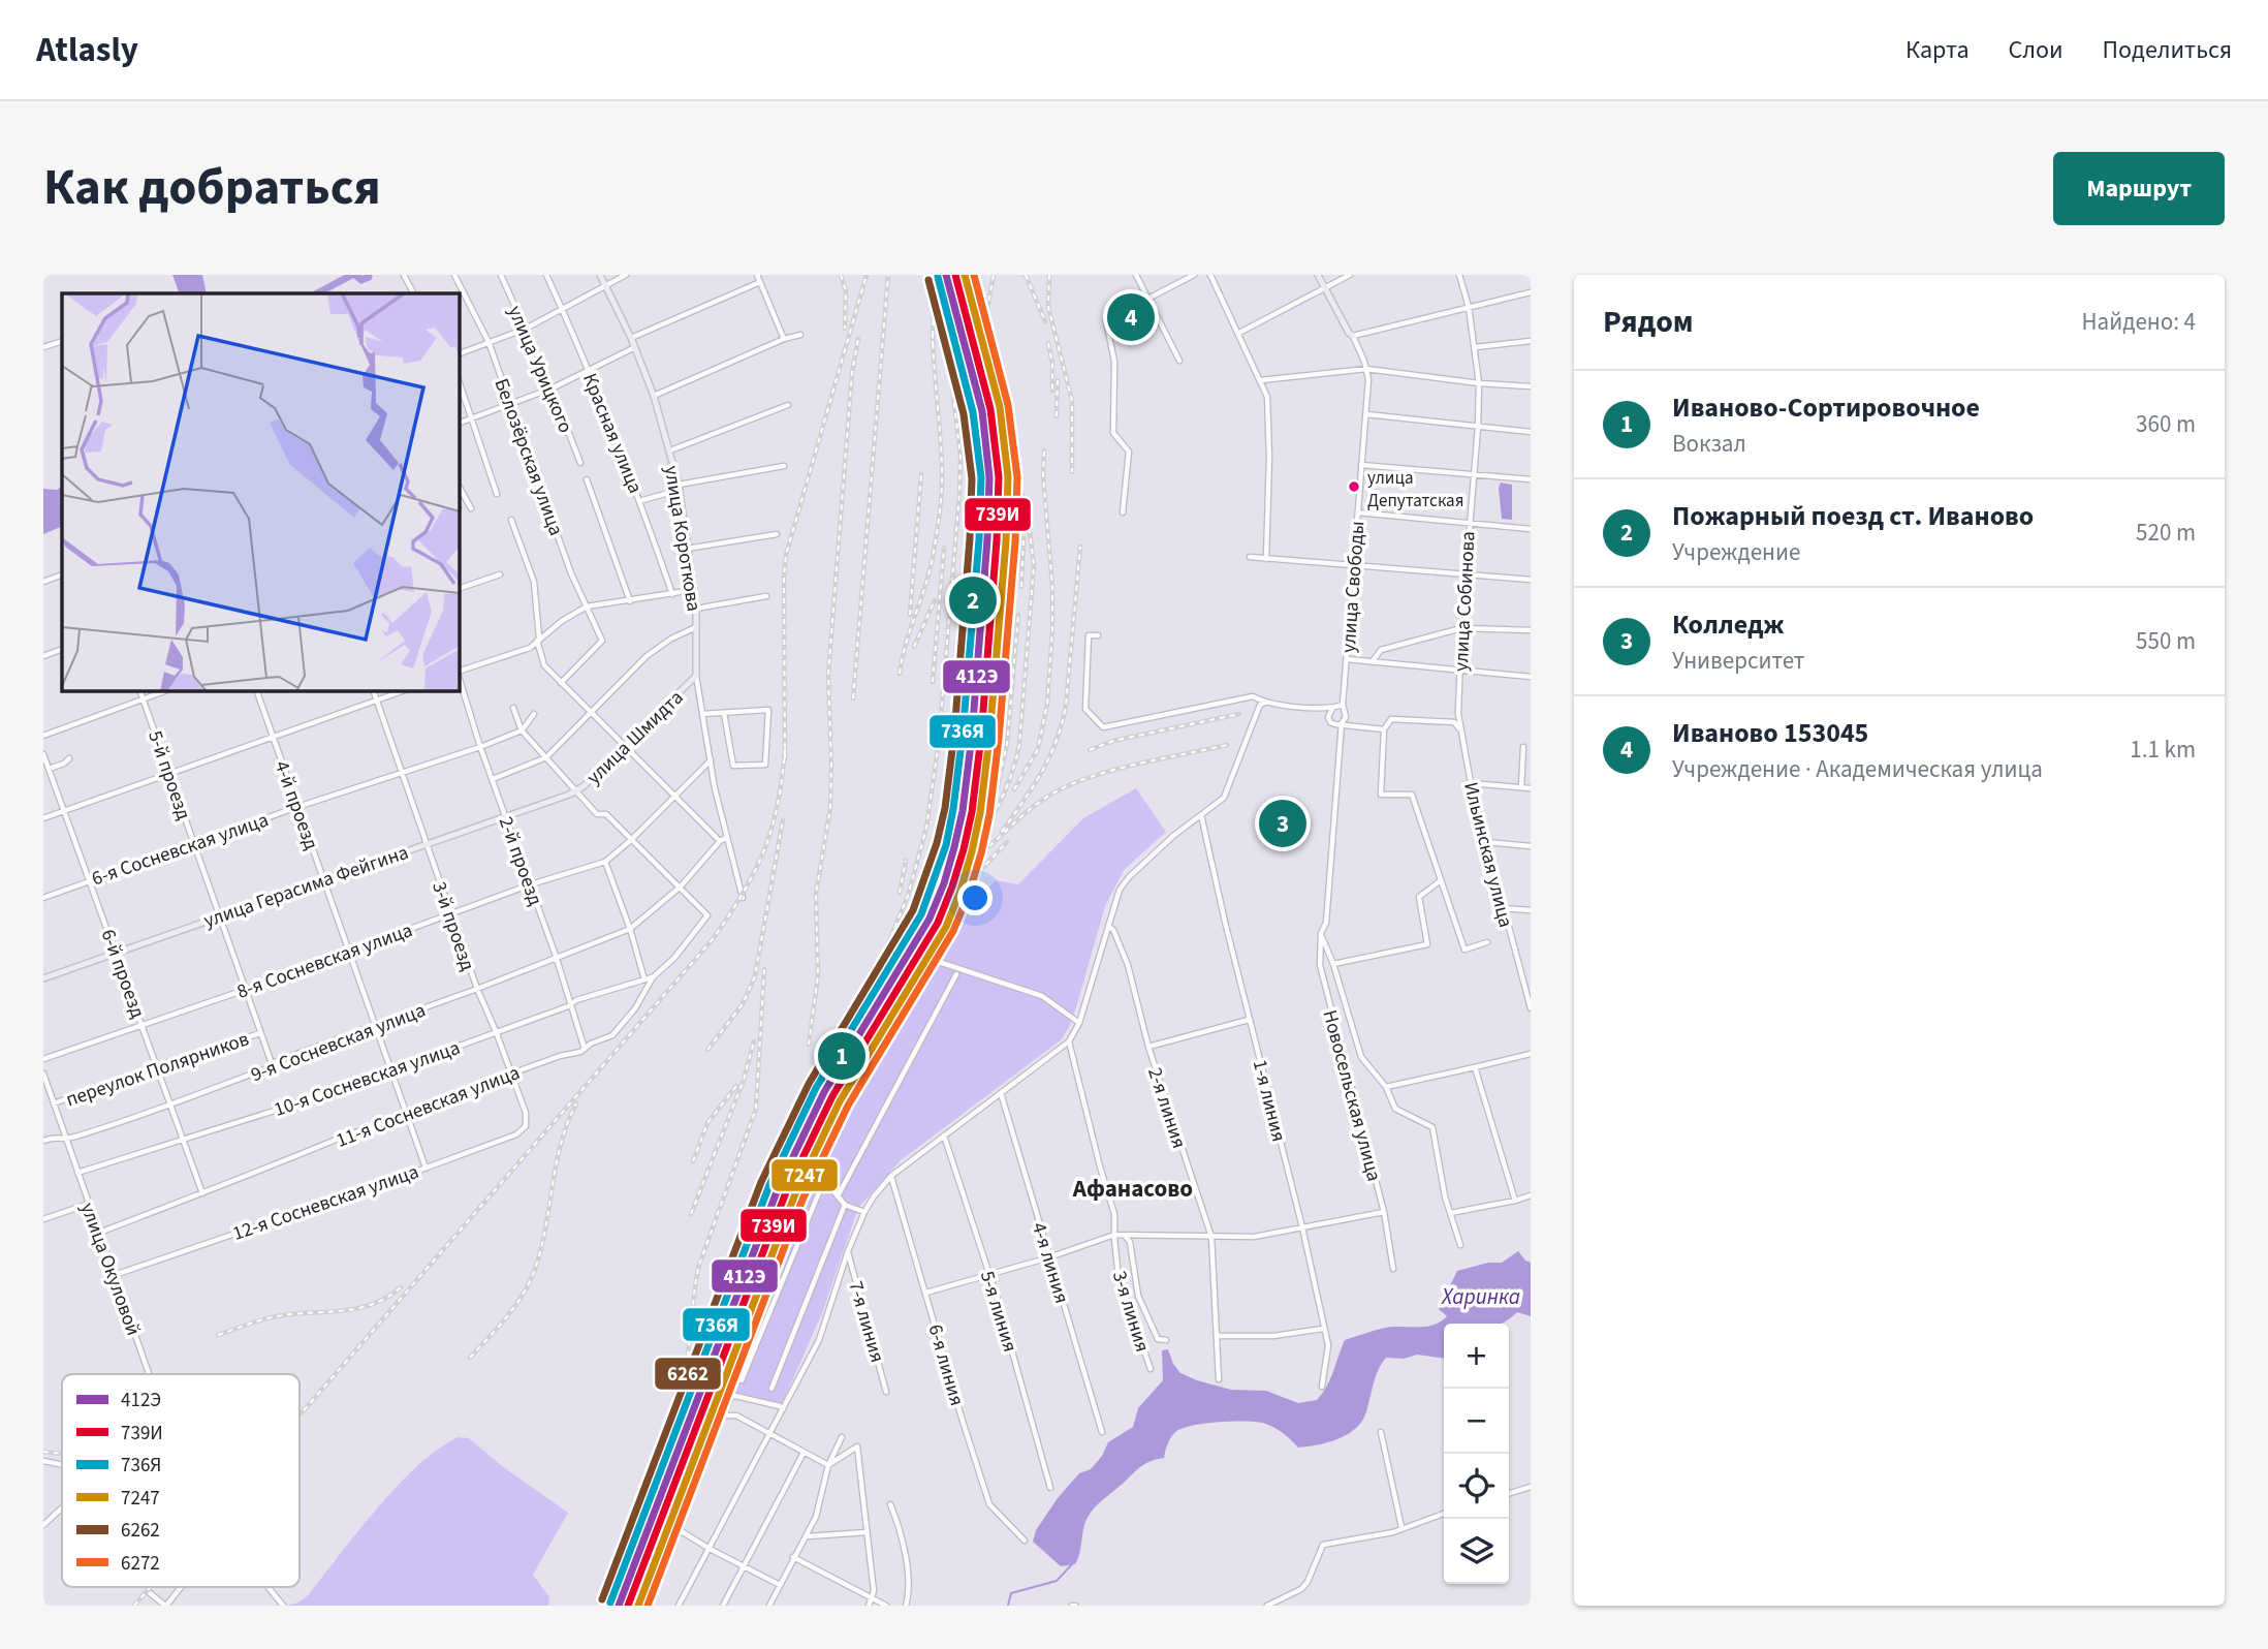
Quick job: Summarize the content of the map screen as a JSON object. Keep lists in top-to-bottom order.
{
  "streets": {
    "main road": [
      "улица Короткова",
      "улица Свободы",
      "улица Шмидта",
      "улица Герасима Фейгина"
    ],
    "street": [
      "улица Урицкого",
      "Красная улица",
      "Белозёрская улица",
      "улица Собинова",
      "5-й проезд",
      "4-й проезд",
      "6-я Сосневская улица",
      "Ильинская улица",
      "2-й проезд",
      "3-й проезд",
      "8-я Сосневская улица",
      "6-й проезд",
      "9-я Сосневская улица",
      "переулок Полярников",
      "10-я Сосневская улица",
      "Новосельская улица",
      "1-я линия",
      "11-я Сосневская улица",
      "2-я линия",
      "12-я Сосневская улица",
      "4-я линия",
      "улица Окуловой",
      "5-я линия",
      "3-я линия",
      "7-я линия",
      "6-я линия"
    ]
  },
  "crossings": [
    ["улица Короткова", "улица Шмидта"],
    ["улица Свободы", "Новосельская улица"],
    ["улица Собинова", "Ильинская улица"],
    ["улица Шмидта", "улица Герасима Фейгина"],
    ["5-й проезд", "6-я Сосневская улица"],
    ["5-й проезд", "улица Герасима Фейгина"],
    ["5-й проезд", "8-я Сосневская улица"],
    ["5-й проезд", "9-я Сосневская улица"],
    ["5-й проезд", "переулок Полярников"],
    ["4-й проезд", "6-я Сосневская улица"],
    ["4-й проезд", "улица Герасима Фейгина"],
    ["4-й проезд", "8-я Сосневская улица"],
    ["4-й проезд", "9-я Сосневская улица"],
    ["4-й проезд", "10-я Сосневская улица"],
    ["4-й проезд", "11-я Сосневская улица"],
    ["4-й проезд", "12-я Сосневская улица"],
    ["6-я Сосневская улица", "2-й проезд"],
    ["6-я Сосневская улица", "3-й проезд"],
    ["6-я Сосневская улица", "6-й проезд"],
    ["2-й проезд", "улица Герасима Фейгина"],
    ["2-й проезд", "8-я Сосневская улица"],
    ["2-й проезд", "9-я Сосневская улица"],
    ["2-й проезд", "10-я Сосневская улица"],
    ["2-й проезд", "11-я Сосневская улица"],
    ["улица Герасима Фейгина", "3-й проезд"],
    ["улица Герасима Фейгина", "6-й проезд"],
    ["3-й проезд", "8-я Сосневская улица"],
    ["3-й проезд", "9-я Сосневская улица"],
    ["3-й проезд", "10-я Сосневская улица"],
    ["3-й проезд", "11-я Сосневская улица"],
    ["3-й проезд", "12-я Сосневская улица"],
    ["8-я Сосневская улица", "6-й проезд"],
    ["6-й проезд", "9-я Сосневская улица"],
    ["6-й проезд", "переулок Полярников"],
    ["6-й проезд", "10-я Сосневская улица"],
    ["6-й проезд", "11-я Сосневская улица"],
    ["9-я Сосневская улица", "улица Окуловой"],
    ["переулок Полярников", "улица Окуловой"],
    ["10-я Сосневская улица", "11-я Сосневская улица"],
    ["10-я Сосневская улица", "улица Окуловой"],
    ["11-я Сосневская улица", "улица Окуловой"],
    ["12-я Сосневская улица", "улица Окуловой"]
  ],
  "districts": ["Афанасово"],
  "water": ["Харинка"],
  "places": ["улица Депутатская"],
  "lines": [
    "transit line 412Э",
    "transit line 739И",
    "transit line 7247",
    "transit line 6272",
    "transit line 736Я",
    "transit line 6262"
  ],
  "legend": [
    "412Э",
    "739И",
    "736Я",
    "7247",
    "6262",
    "6272"
  ],
  "page": {
    "header": "Atlasly",
    "nav": ["Карта", "Слои", "Поделиться"],
    "title": "Как добраться",
    "buttons": "Маршрут",
    "heading": ["Рядом", "Найдено: 4"],
    "pins": [
      "4",
      "2",
      "3",
      "1"
    ],
    "list": [
      {
        "mark": "1",
        "name": "Иваново-Сортировочное",
        "note": "Вокзал",
        "value": "360 m"
      },
      {
        "mark": "2",
        "name": "Пожарный поезд ст. Иваново",
        "note": "Учреждение",
        "value": "520 m"
      },
      {
        "mark": "3",
        "name": "Колледж",
        "note": "Университет",
        "value": "550 m"
      },
      {
        "mark": "4",
        "name": "Иваново 153045",
        "note": "Учреждение · Академическая улица",
        "value": "1.1 km"
      }
    ],
    "map_buttons": ["+", "−"]
  }
}
